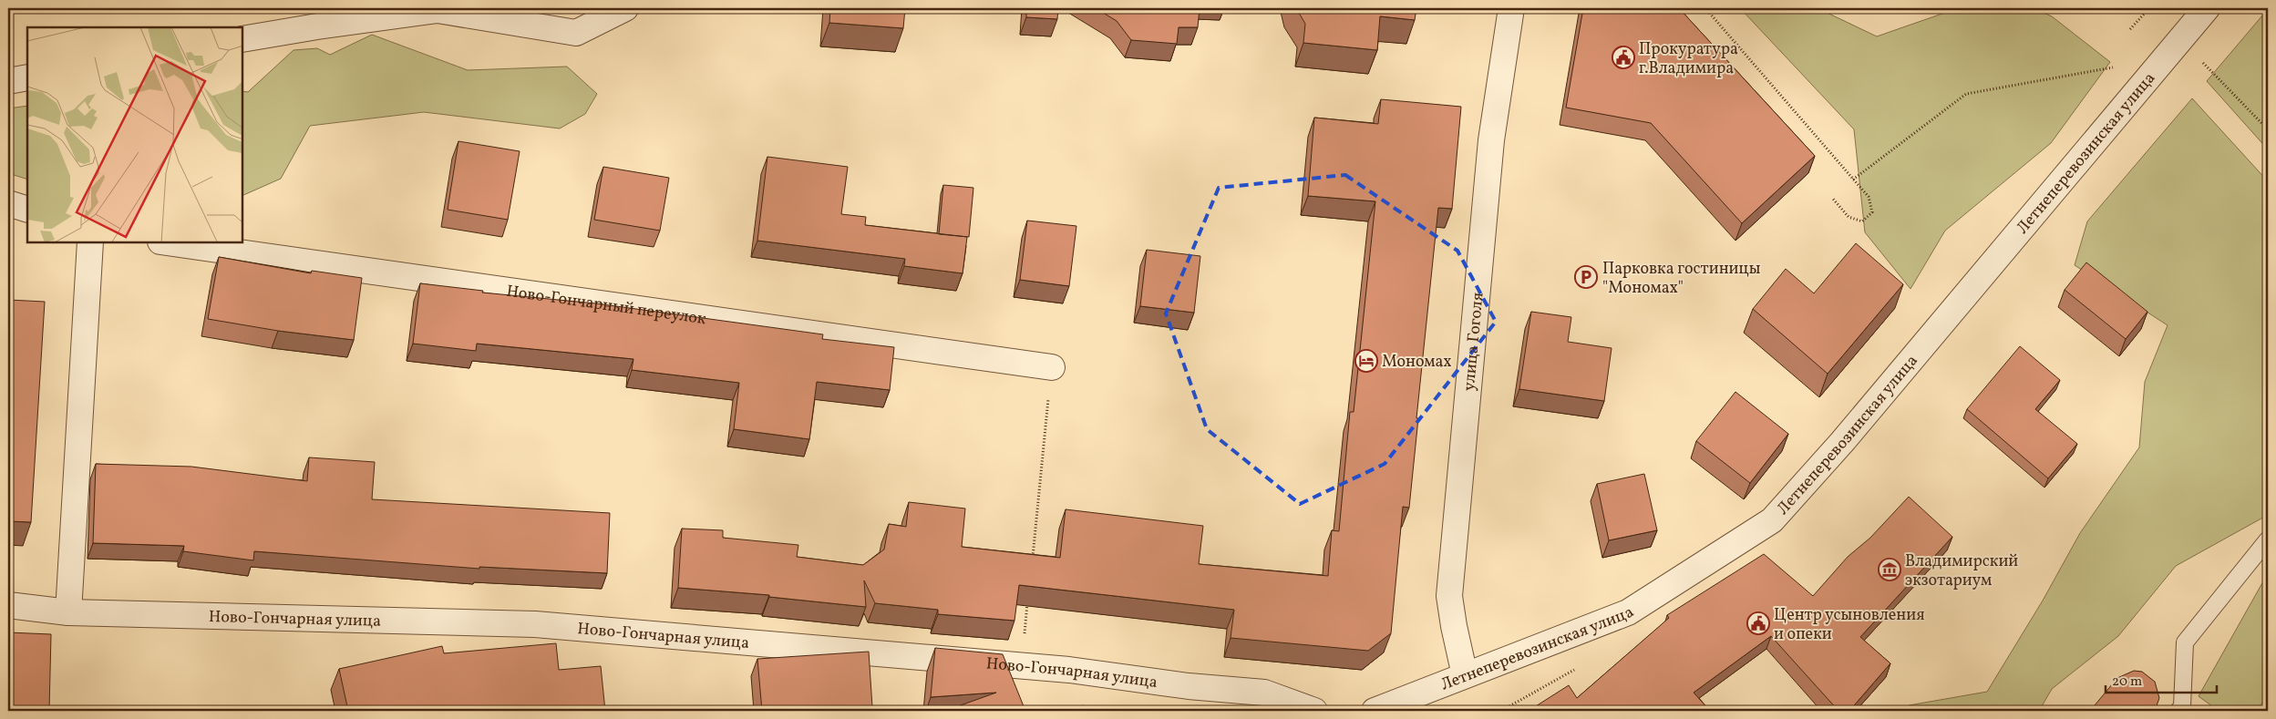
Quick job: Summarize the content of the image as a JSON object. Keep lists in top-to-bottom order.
{
  "streets": {
    "street": [
      "Летнеперевозинская улица",
      "Ново-Гончарный переулок",
      "улица Гоголя",
      "Ново-Гончарная улица"
    ]
  },
  "crossings": [
    ["Летнеперевозинская улица", "улица Гоголя"]
  ],
  "places": {
    "public building": ["Прокуратура г.Владимира", "Центр усыновления и опеки"],
    "parking": ["Парковка гостиницы \"Мономах\""],
    "hotel": ["Мономах"],
    "museum": ["Владимирский экзотариум"]
  },
  "scale_bar": "20 m"
}
